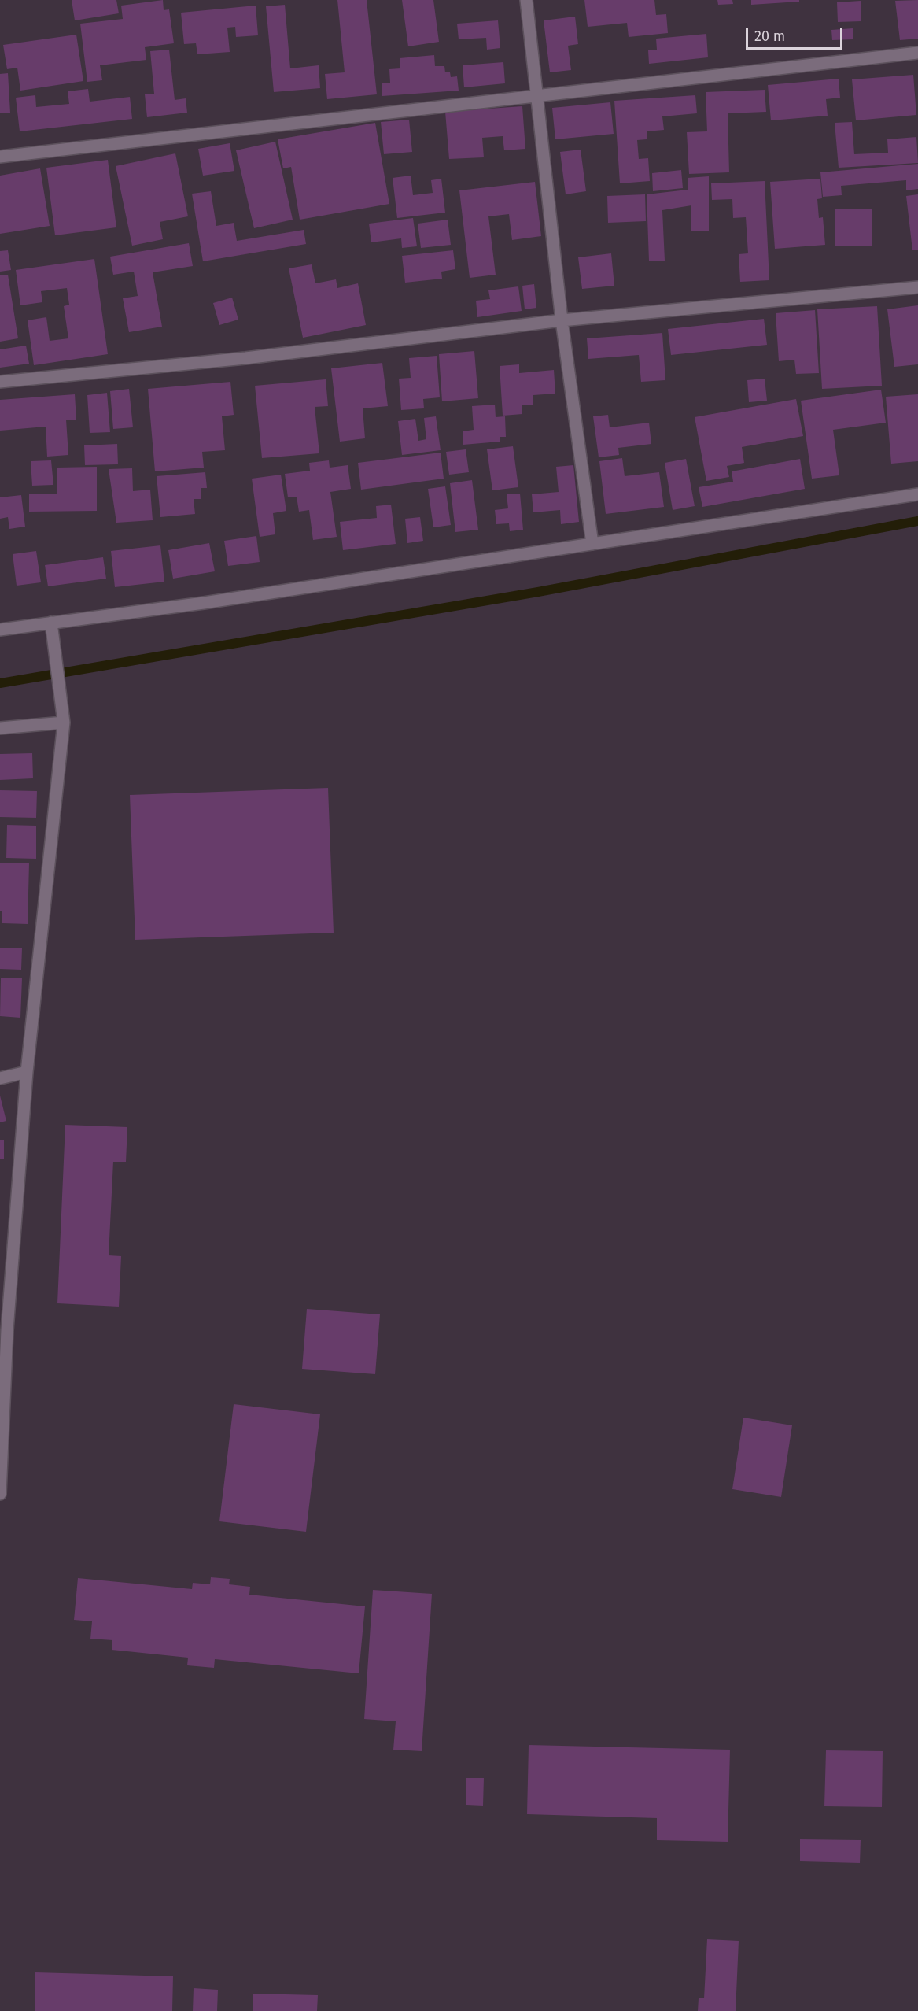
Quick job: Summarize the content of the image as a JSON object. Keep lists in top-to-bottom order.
{
  "scale_bar": "20 m"
}
